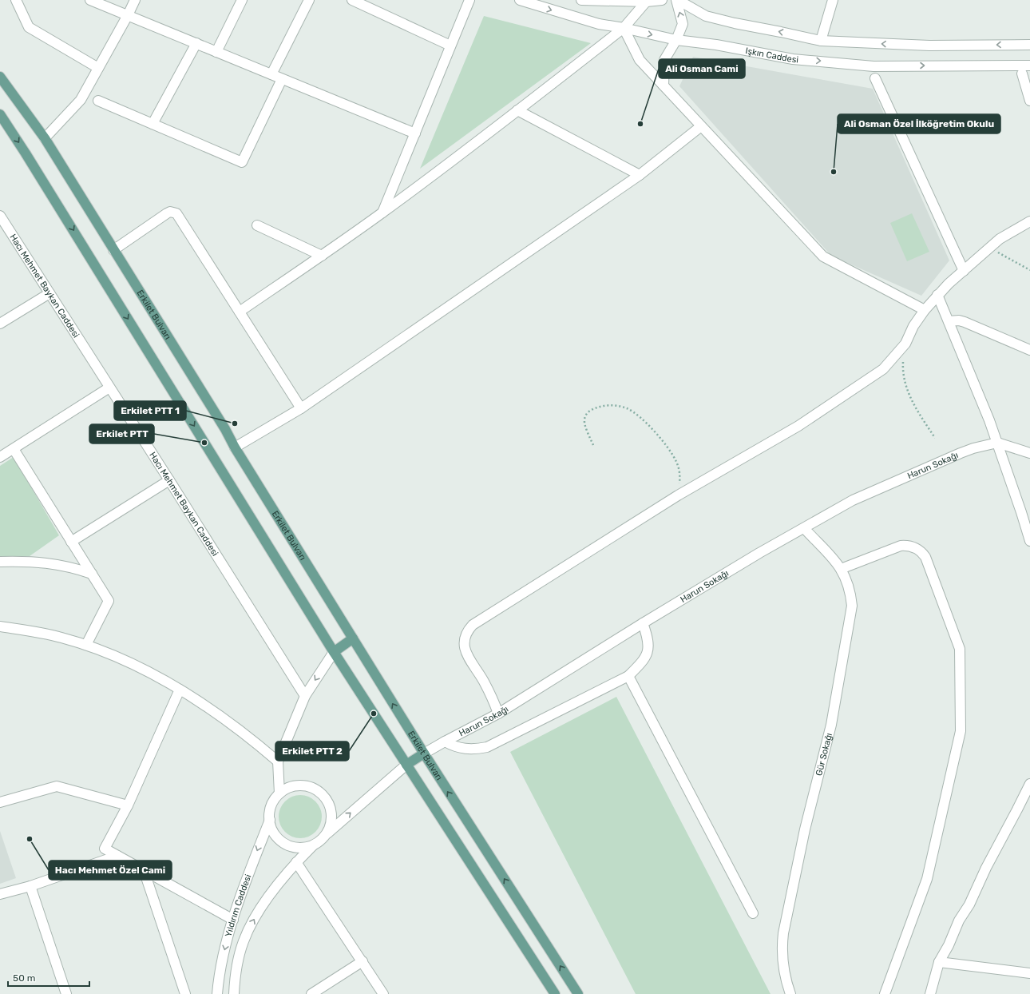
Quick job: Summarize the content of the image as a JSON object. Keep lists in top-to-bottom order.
{
  "streets": {
    "main road": ["Erkilet Bulvarı"],
    "street": [
      "Işkın Caddesi",
      "Hacı Mehmet Baykan Caddesi",
      "Harun Sokağı",
      "Gür Sokağı",
      "Yıldırım Caddesi"
    ]
  },
  "crossings": [
    ["Erkilet Bulvarı", "Harun Sokağı"],
    ["Harun Sokağı", "Gür Sokağı"]
  ],
  "places": [
    "Ali Osman Cami",
    "Ali Osman Özel İlköğretim Okulu",
    "Erkilet PTT 1",
    "Erkilet PTT",
    "Erkilet PTT 2",
    "Hacı Mehmet Özel Cami"
  ],
  "scale_bar": "50 m"
}
